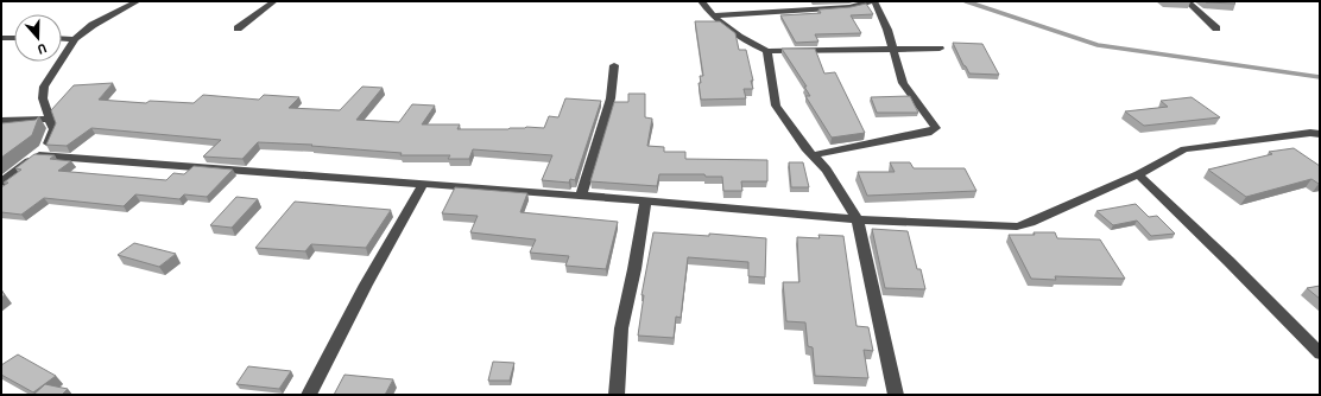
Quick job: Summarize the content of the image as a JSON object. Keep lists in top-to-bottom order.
{
  "north": "bottom"
}
